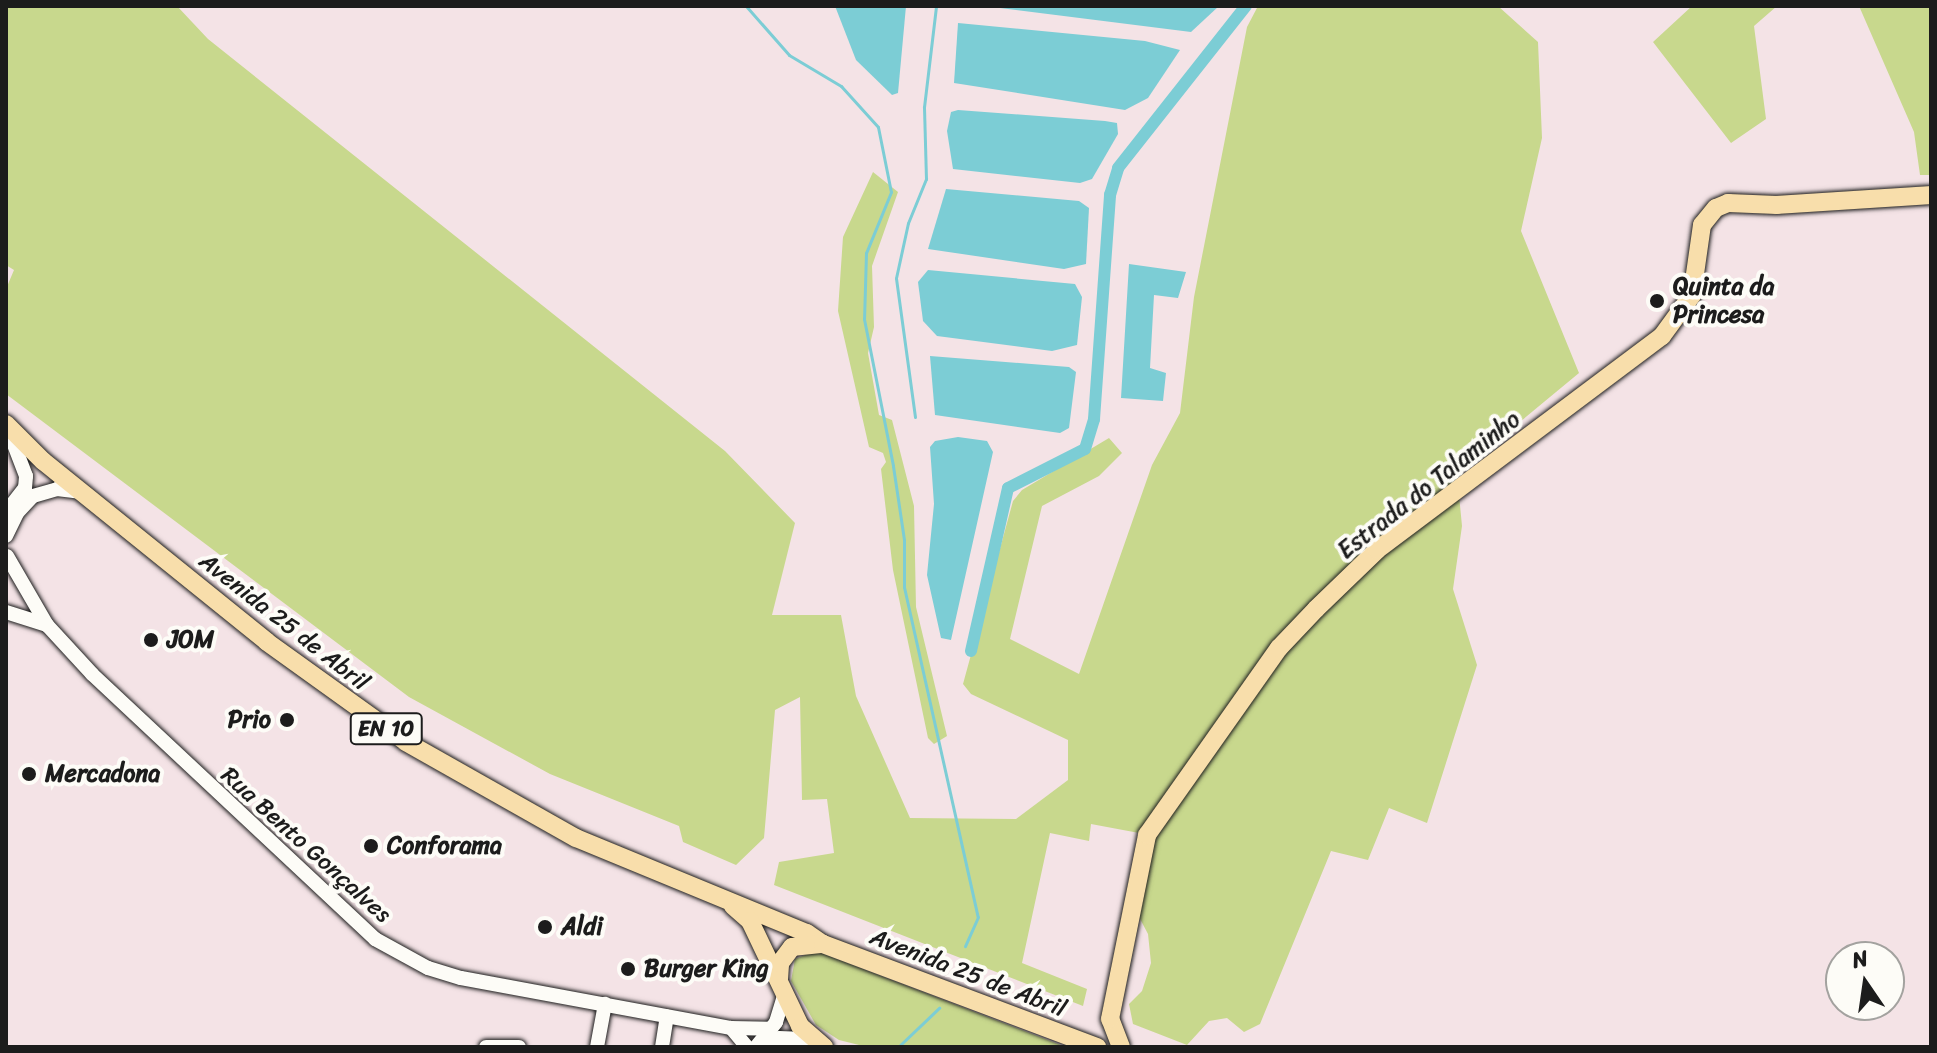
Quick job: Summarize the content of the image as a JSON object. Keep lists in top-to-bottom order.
{
  "streets": {
    "main road": ["Estrada do Talaminho", "Avenida 25 de Abril", "EN 10"],
    "street": ["Rua Bento Gonçalves"]
  },
  "places": [
    "Quinta da Princesa",
    "JOM",
    "Prio",
    "Mercadona",
    "Conforama",
    "Aldi",
    "Burger King"
  ],
  "north": "top"
}
